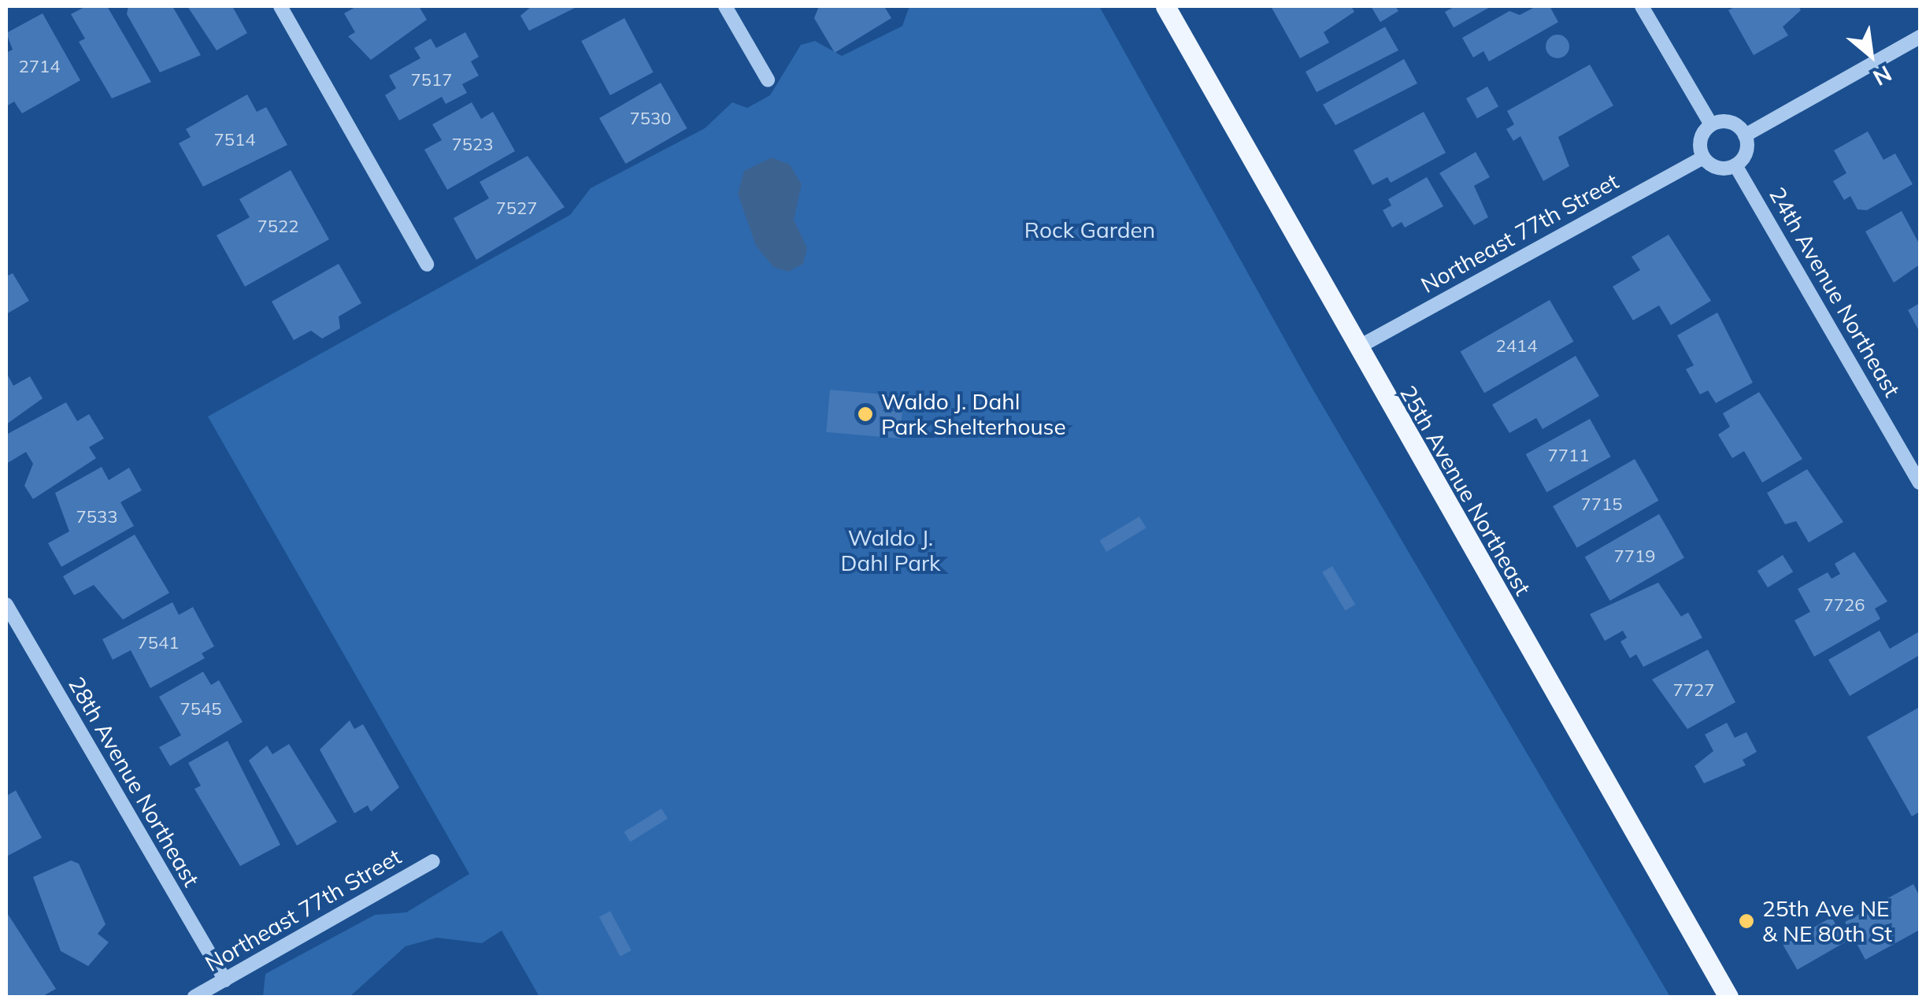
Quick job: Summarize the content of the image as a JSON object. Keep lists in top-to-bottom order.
{
  "streets": {
    "main road": ["25th Avenue Northeast"],
    "street": ["Northeast 77th Street", "24th Avenue Northeast", "28th Avenue Northeast"]
  },
  "crossings": [
    ["Northeast 77th Street", "24th Avenue Northeast"],
    ["Northeast 77th Street", "25th Avenue Northeast"],
    ["Northeast 77th Street", "28th Avenue Northeast"]
  ],
  "parks": ["Rock Garden", "Waldo J. Dahl Park"],
  "places": ["Waldo J. Dahl Park Shelterhouse", "25th Ave NE & NE 80th St"],
  "house_numbers": [
    "2714",
    "7517",
    "7530",
    "7514",
    "7523",
    "7527",
    "7522",
    "2414",
    "7711",
    "7715",
    "7533",
    "7719",
    "7726",
    "7541",
    "7727",
    "7545"
  ],
  "north": "bottom right"
}
